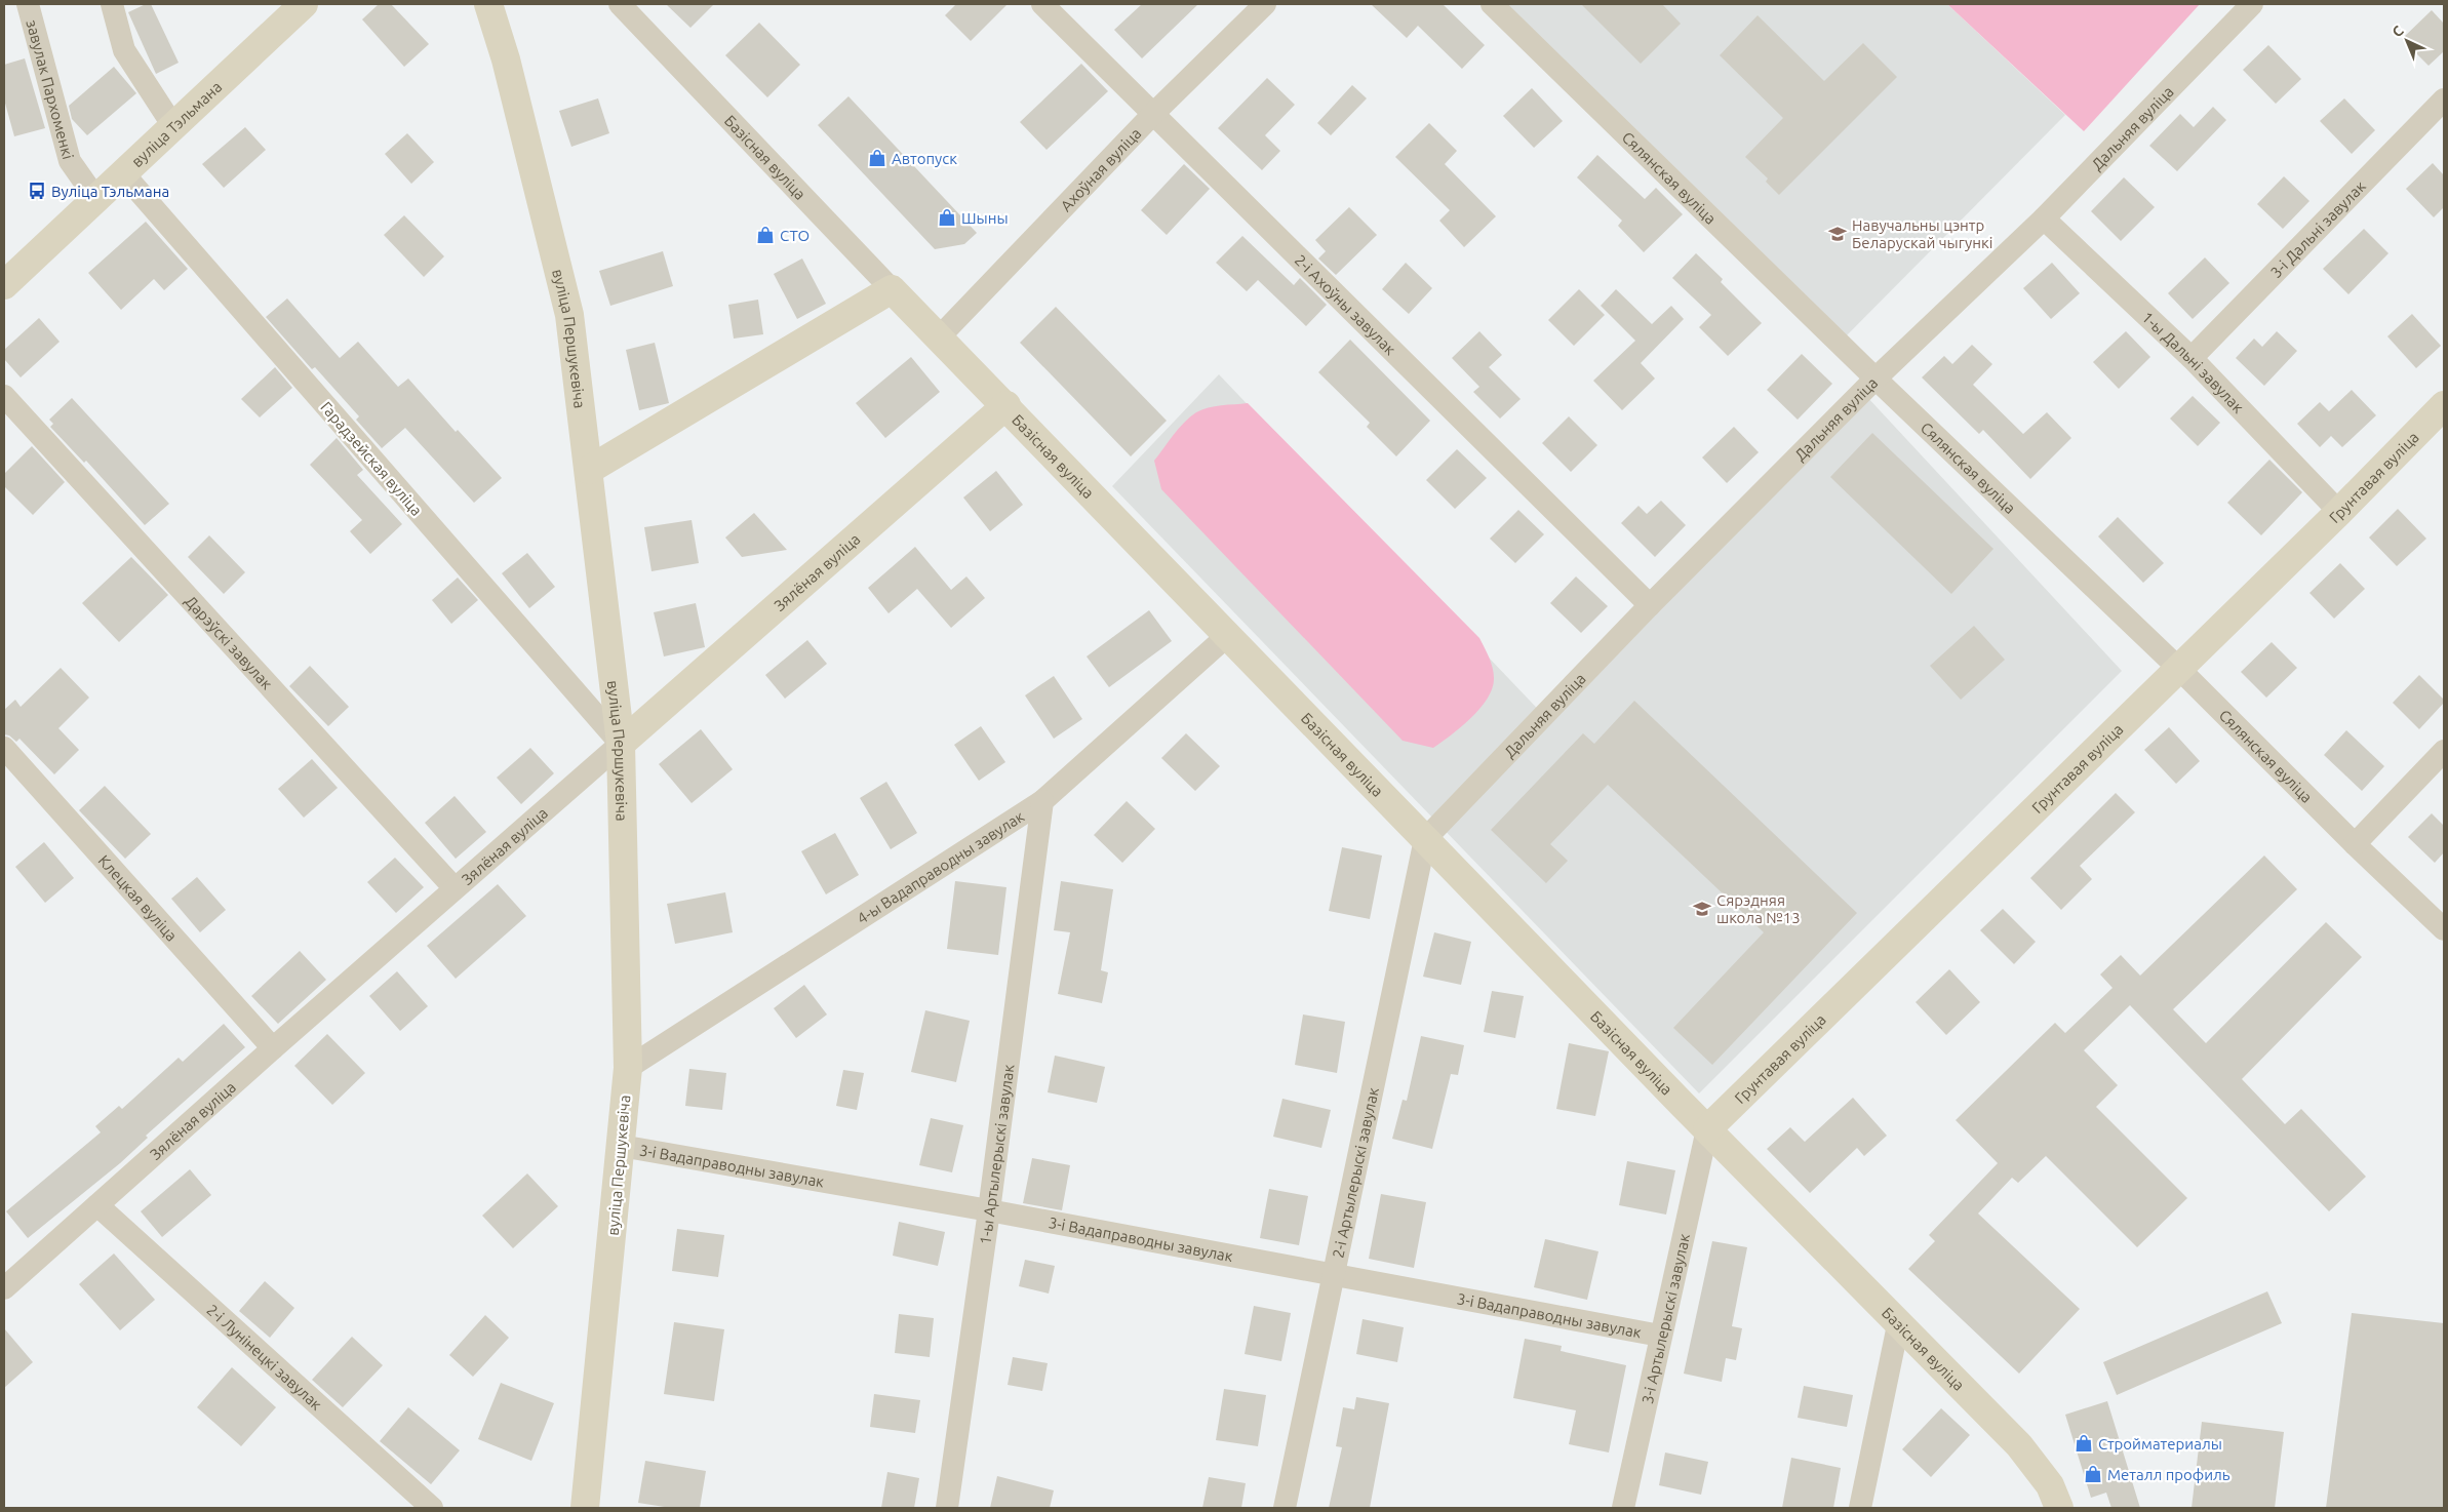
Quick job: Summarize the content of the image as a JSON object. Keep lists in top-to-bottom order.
{
  "streets": {
    "main road": [
      "вуліца Тэльмана",
      "Базісная вуліца",
      "вуліца Першукевіча",
      "Грунтавая вуліца",
      "Зялёная вуліца"
    ],
    "street": [
      "завулак Пархоменкі",
      "Дальняя вуліца",
      "Ахоўная вуліца",
      "Сялянская вуліца",
      "3-і Дальні завулак",
      "2-і Ахоўны завулак",
      "1-ы Дальні завулак",
      "Гарадзейская вуліца",
      "Дарэўскі завулак",
      "4-ы Вадаправодны завулак",
      "Клецкая вуліца",
      "1-ы Артылерыскі завулак",
      "3-і Вадаправодны завулак",
      "2-і Артылерыскі завулак",
      "3-і Артылерыскі завулак",
      "2-і Лунінецкі завулак"
    ]
  },
  "crossings": [
    ["завулак Пархоменкі", "вуліца Тэльмана"],
    ["вуліца Тэльмана", "Гарадзейская вуліца"],
    ["Дальняя вуліца", "Базісная вуліца"],
    ["Дальняя вуліца", "Сялянская вуліца"],
    ["Дальняя вуліца", "2-і Ахоўны завулак"],
    ["Дальняя вуліца", "1-ы Дальні завулак"],
    ["Дальняя вуліца", "2-і Артылерыскі завулак"],
    ["Базісная вуліца", "Ахоўная вуліца"],
    ["Базісная вуліца", "Грунтавая вуліца"],
    ["Базісная вуліца", "Зялёная вуліца"],
    ["Базісная вуліца", "4-ы Вадаправодны завулак"],
    ["Базісная вуліца", "2-і Артылерыскі завулак"],
    ["Базісная вуліца", "3-і Артылерыскі завулак"],
    ["Ахоўная вуліца", "2-і Ахоўны завулак"],
    ["Сялянская вуліца", "Грунтавая вуліца"],
    ["3-і Дальні завулак", "1-ы Дальні завулак"],
    ["вуліца Першукевіча", "Гарадзейская вуліца"],
    ["вуліца Першукевіча", "Зялёная вуліца"],
    ["вуліца Першукевіча", "4-ы Вадаправодны завулак"],
    ["вуліца Першукевіча", "3-і Вадаправодны завулак"],
    ["1-ы Дальні завулак", "Грунтавая вуліца"],
    ["Гарадзейская вуліца", "Зялёная вуліца"],
    ["Грунтавая вуліца", "3-і Артылерыскі завулак"],
    ["Зялёная вуліца", "Дарэўскі завулак"],
    ["Зялёная вуліца", "Клецкая вуліца"],
    ["Зялёная вуліца", "2-і Лунінецкі завулак"],
    ["4-ы Вадаправодны завулак", "1-ы Артылерыскі завулак"],
    ["1-ы Артылерыскі завулак", "3-і Вадаправодны завулак"],
    ["3-і Вадаправодны завулак", "2-і Артылерыскі завулак"],
    ["3-і Вадаправодны завулак", "3-і Артылерыскі завулак"]
  ],
  "places": {
    "shop": [
      "Автопуск",
      "Шыны",
      "СТО",
      "Стройматериалы",
      "Металл профиль"
    ],
    "bus stop": ["Вуліца Тэльмана"],
    "school or university": ["Навучальны цэнтр Беларускай чыгункі", "Сярэдняя школа №13"]
  },
  "north": "top left"
}
